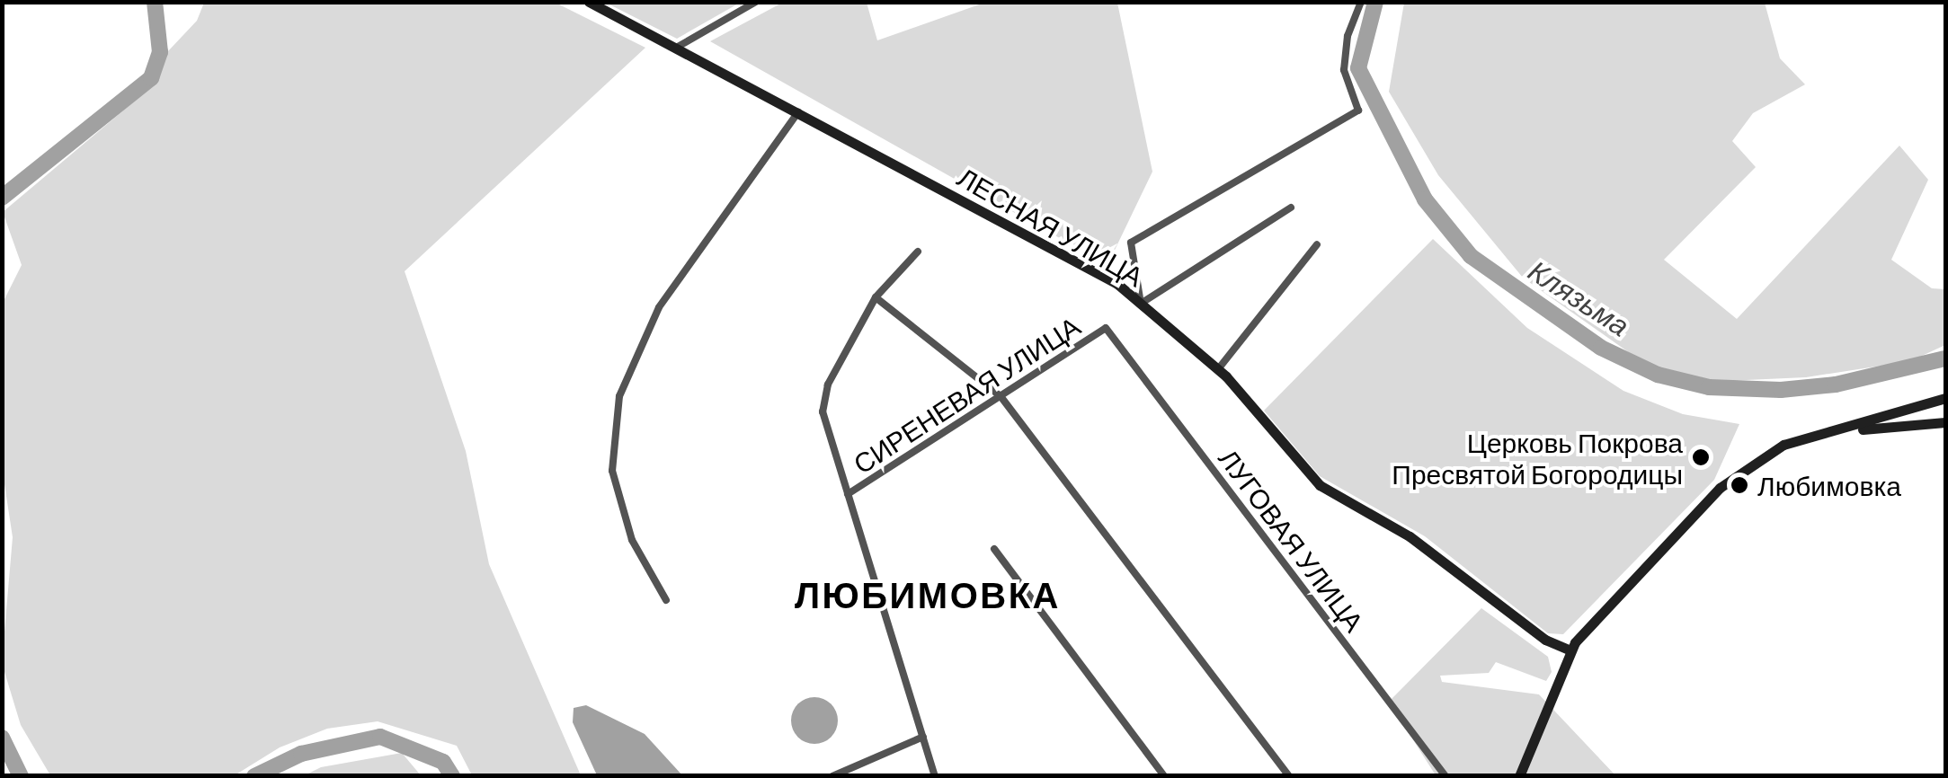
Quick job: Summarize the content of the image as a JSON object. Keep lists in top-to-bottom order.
{
  "streets": {
    "street": ["ЛЕСНАЯ УЛИЦА", "СИРЕНЕВАЯ УЛИЦА", "ЛУГОВАЯ УЛИЦА"]
  },
  "crossings": [
    ["СИРЕНЕВАЯ УЛИЦА", "ЛУГОВАЯ УЛИЦА"]
  ],
  "districts": ["ЛЮБИМОВКА"],
  "water": ["Клязьма"],
  "places": ["Церковь Покрова Пресвятой Богородицы", "Любимовка"]
}
